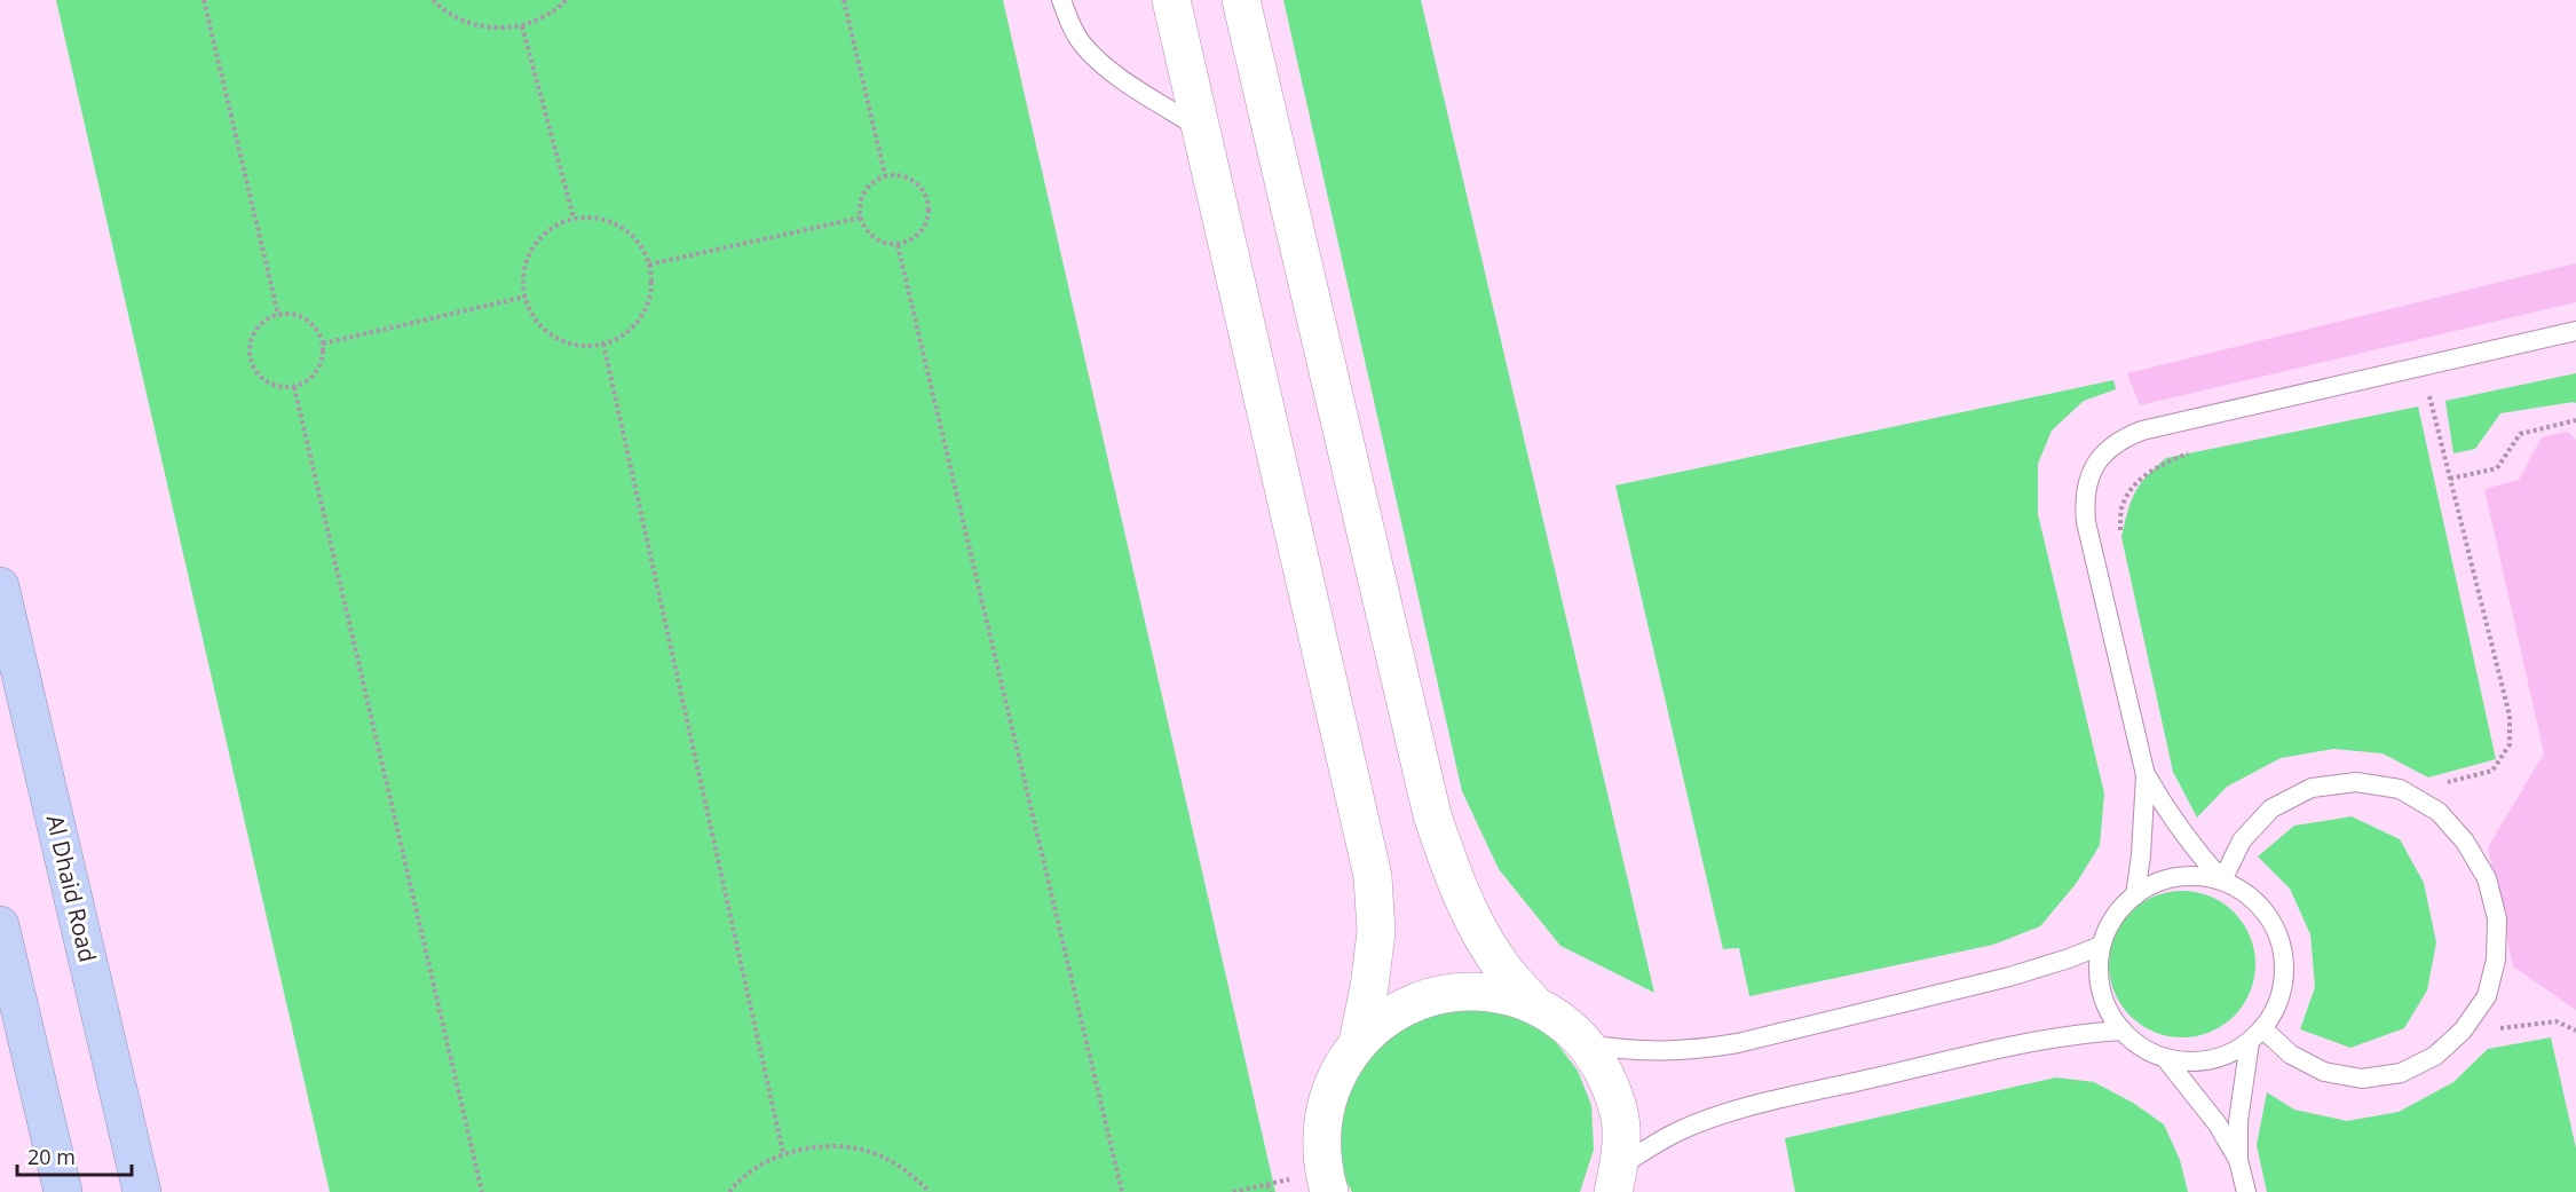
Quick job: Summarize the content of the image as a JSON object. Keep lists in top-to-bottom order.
{
  "streets": {
    "highway": ["Al Dhaid Road"]
  },
  "scale_bar": "20 m"
}
